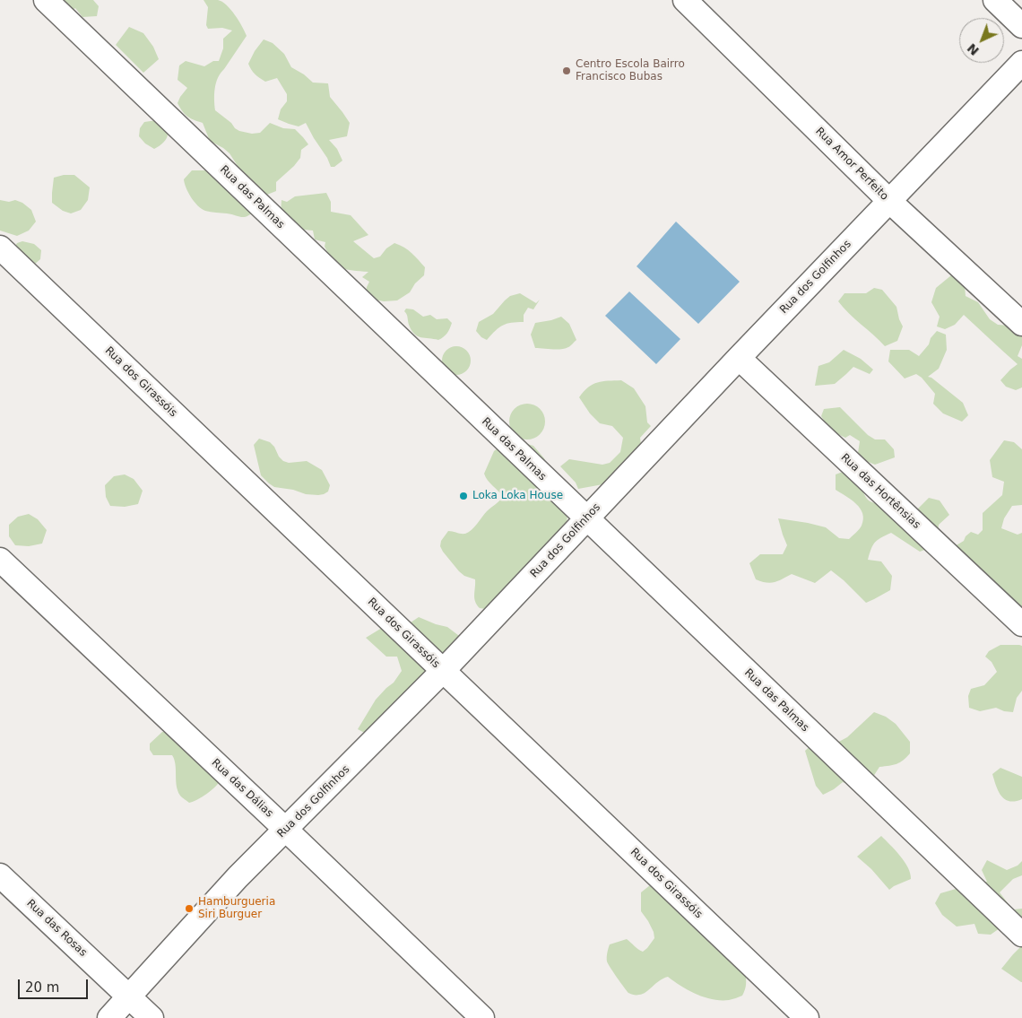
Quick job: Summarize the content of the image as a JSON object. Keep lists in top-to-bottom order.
{
  "streets": {
    "street": [
      "Rua Amor Perfeito",
      "Rua das Palmas",
      "Rua dos Golfinhos",
      "Rua dos Girassóis",
      "Rua das Hortênsias",
      "Rua das Dálias",
      "Rua das Rosas"
    ]
  },
  "crossings": [
    ["Rua Amor Perfeito", "Rua dos Golfinhos"],
    ["Rua das Palmas", "Rua dos Golfinhos"],
    ["Rua dos Golfinhos", "Rua dos Girassóis"],
    ["Rua dos Golfinhos", "Rua das Hortênsias"],
    ["Rua dos Golfinhos", "Rua das Dálias"],
    ["Rua dos Golfinhos", "Rua das Rosas"]
  ],
  "places": ["Centro Escola Bairro Francisco Bubas", "Loka Loka House", "Hamburgueria Siri Burguer"],
  "scale_bar": "20 m",
  "north": "bottom left"
}
